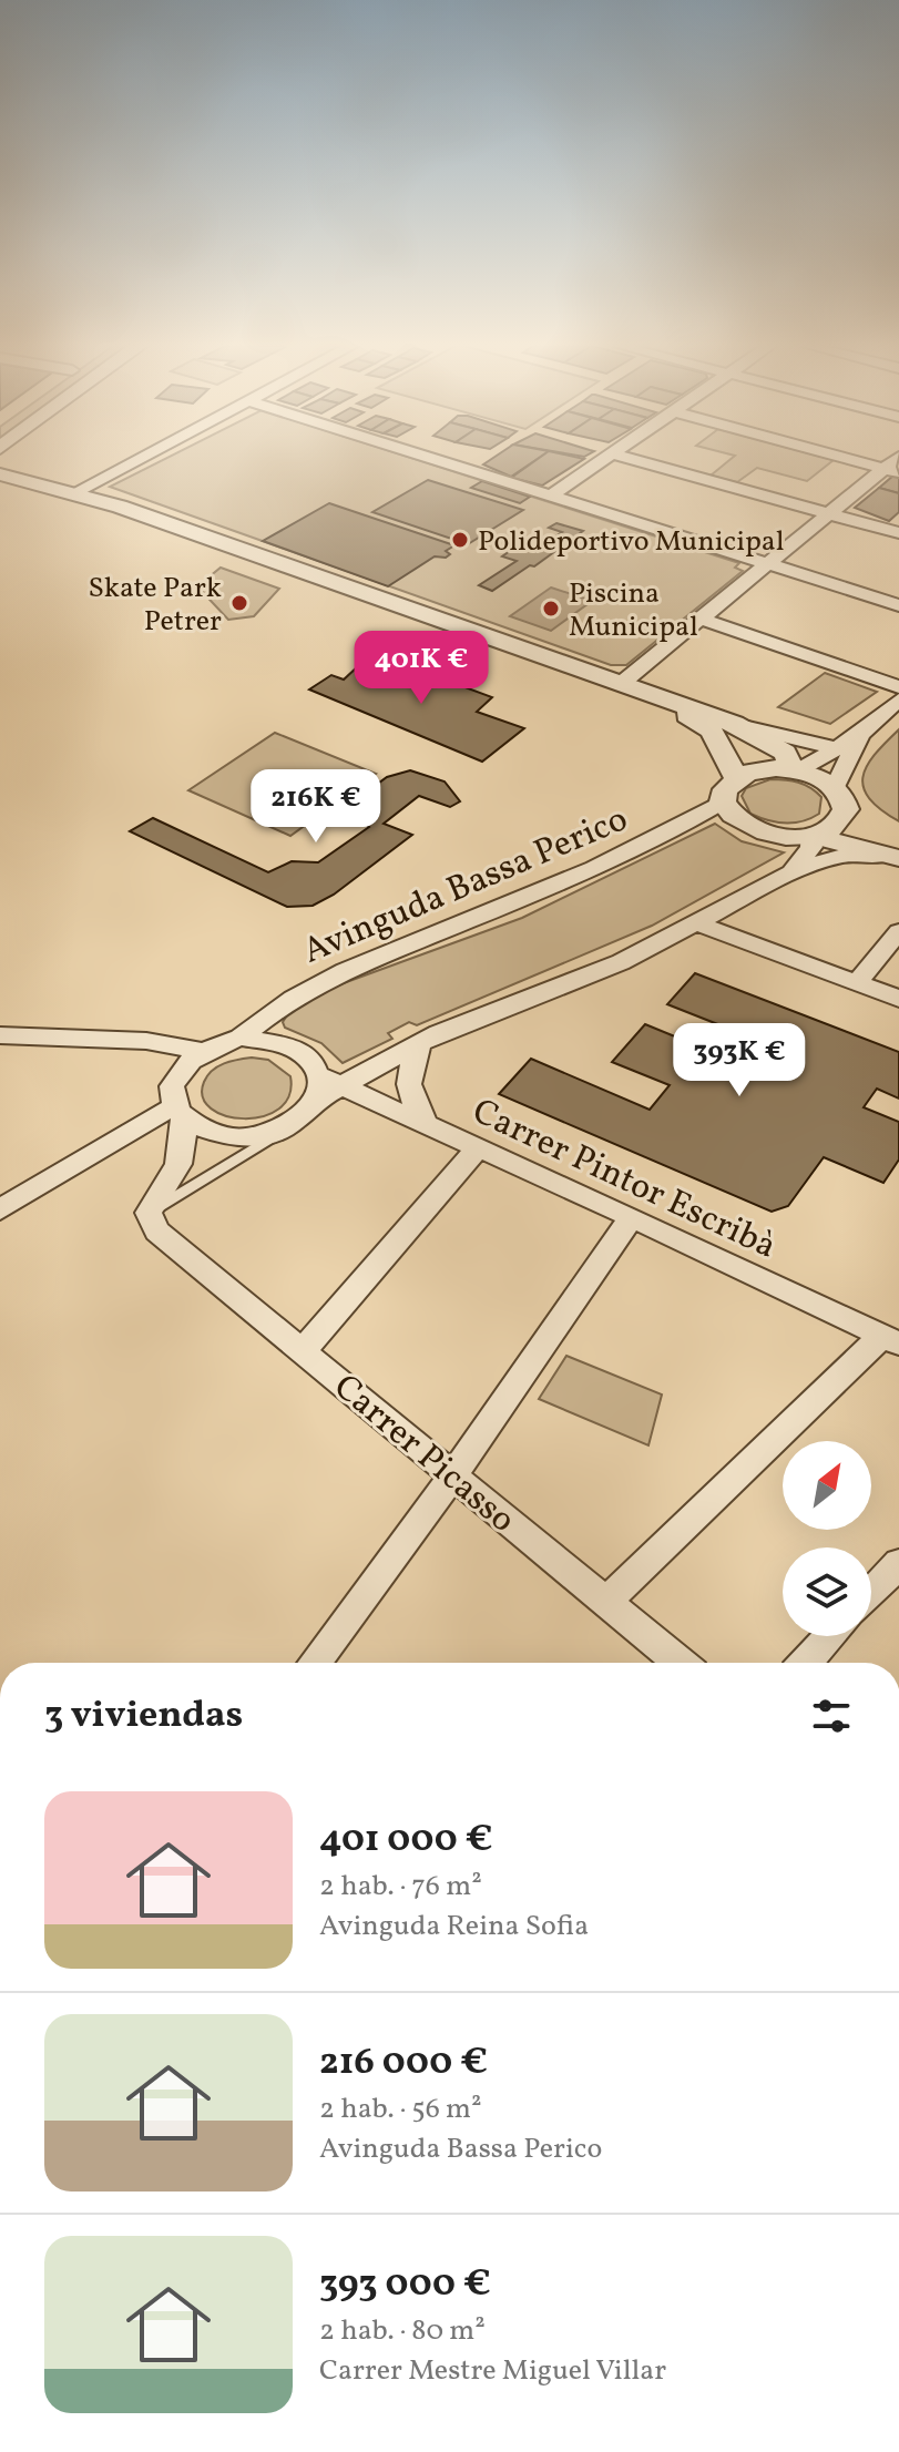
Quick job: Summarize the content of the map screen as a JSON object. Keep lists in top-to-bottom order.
{
  "streets": {
    "street": ["Avinguda Bassa Perico", "Carrer Pintor Escribà", "Carrer Picasso"]
  },
  "crossings": [
    ["Avinguda Bassa Perico", "Carrer Pintor Escribà"]
  ],
  "places": ["Polideportivo Municipal", "Skate Park Petrer", "Piscina Municipal"],
  "north": "top right",
  "page": {
    "price": ["401K €", "216K €", "393K €"],
    "heading": "3 viviendas",
    "list": [
      {
        "name": "401 000 €",
        "note": "2 hab. · 76 m² · Avinguda Reina Sofia"
      },
      {
        "name": "216 000 €",
        "note": "2 hab. · 56 m² · Avinguda Bassa Perico"
      },
      {
        "name": "393 000 €",
        "note": "2 hab. · 80 m² · Carrer Mestre Miguel Villar"
      }
    ]
  }
}
